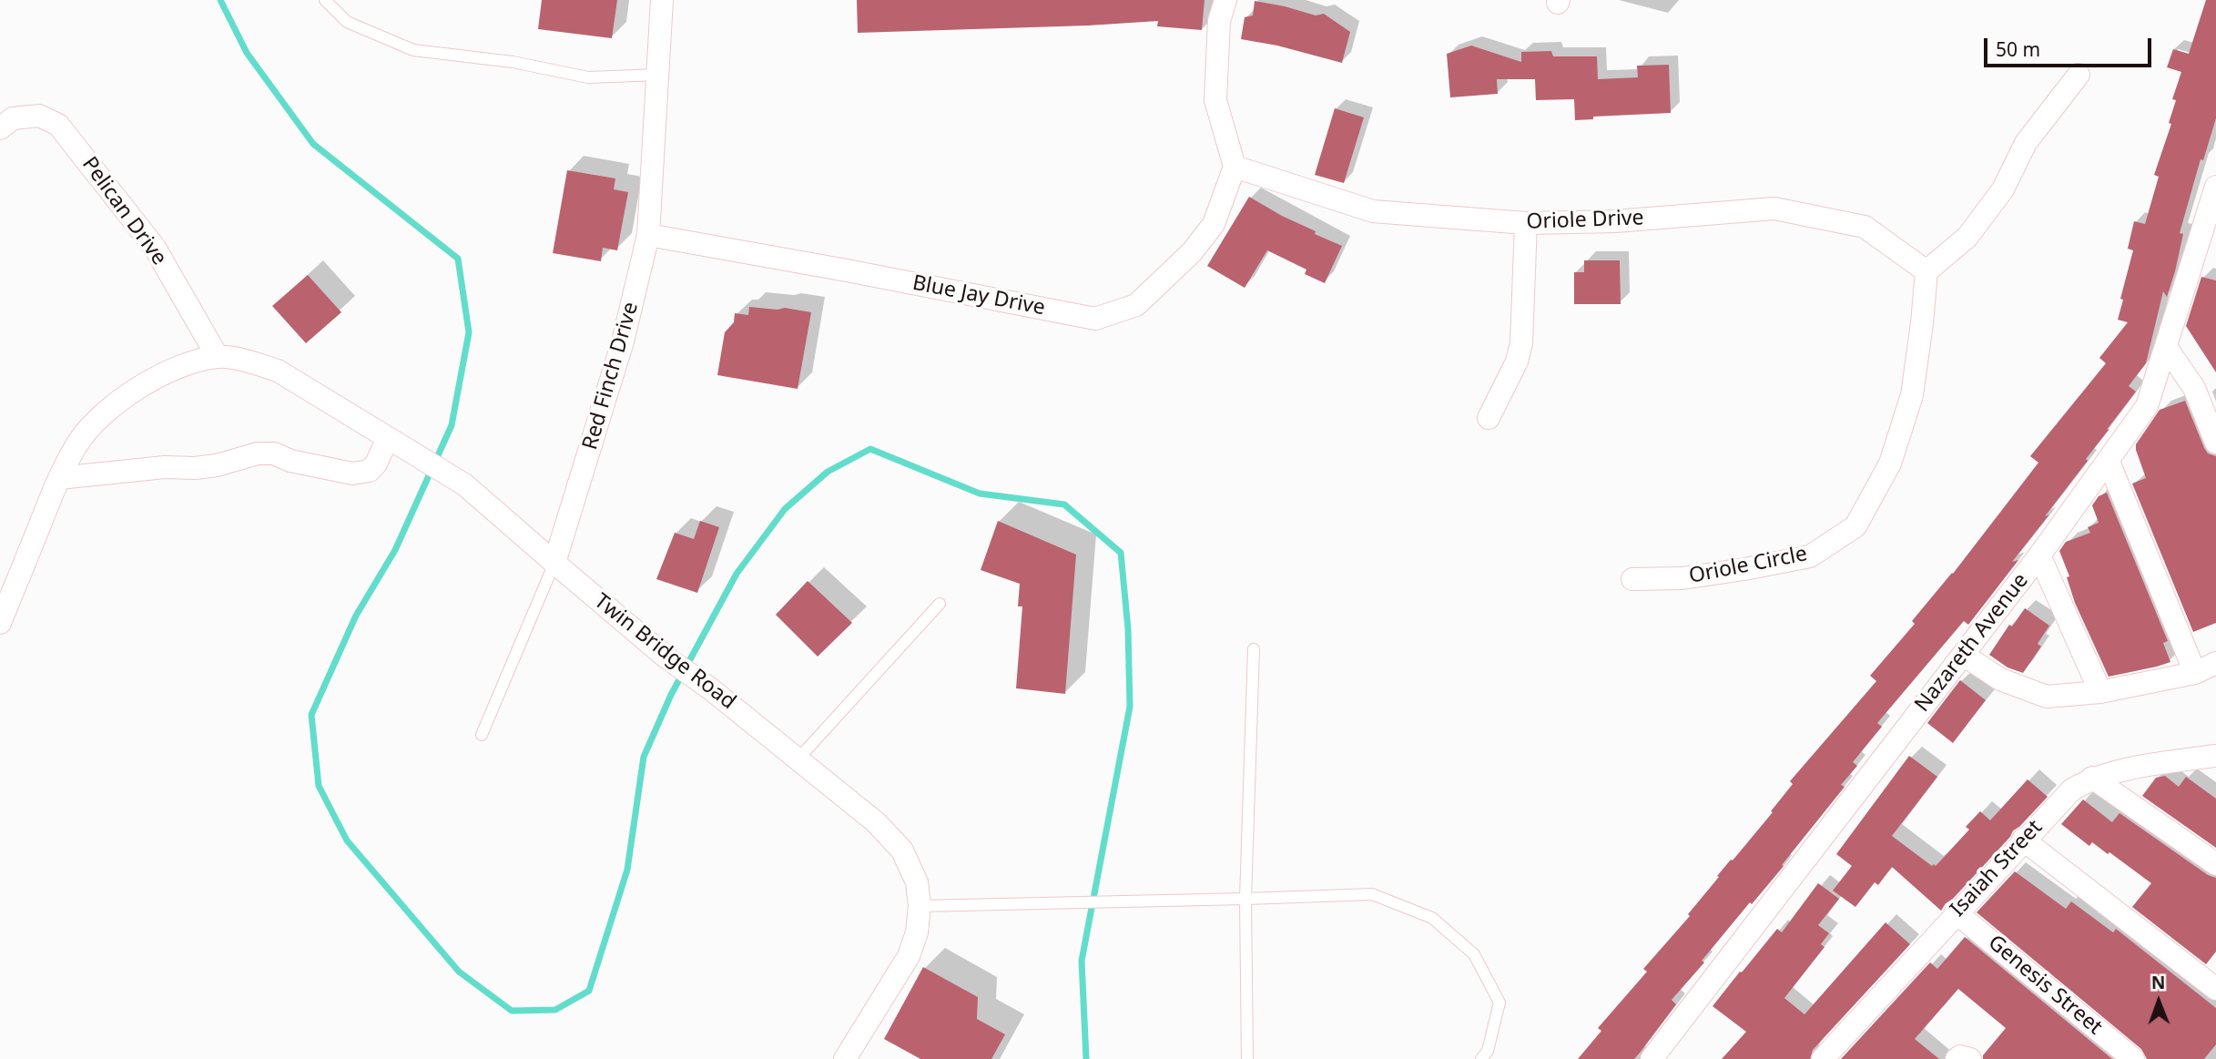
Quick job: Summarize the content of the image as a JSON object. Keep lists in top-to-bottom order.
{
  "streets": {
    "street": [
      "Pelican Drive",
      "Oriole Drive",
      "Blue Jay Drive",
      "Red Finch Drive",
      "Oriole Circle",
      "Nazareth Avenue",
      "Twin Bridge Road",
      "Isaiah Street",
      "Genesis Street"
    ]
  },
  "crossings": [
    ["Pelican Drive", "Twin Bridge Road"],
    ["Oriole Drive", "Blue Jay Drive"],
    ["Oriole Drive", "Oriole Circle"],
    ["Blue Jay Drive", "Red Finch Drive"],
    ["Red Finch Drive", "Twin Bridge Road"],
    ["Isaiah Street", "Genesis Street"]
  ],
  "scale_bar": "50 m",
  "north": "top"
}
